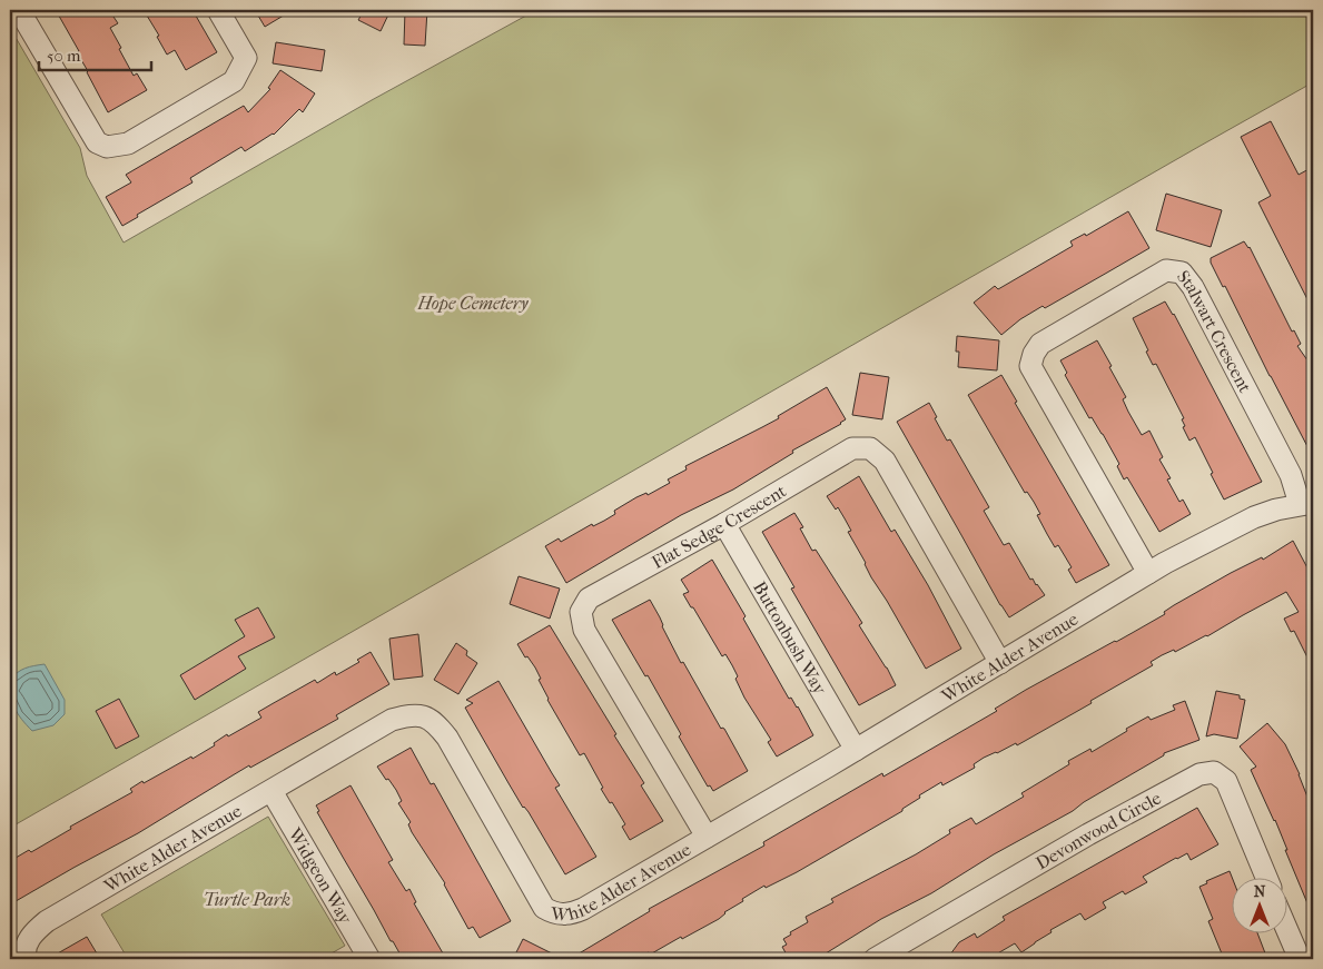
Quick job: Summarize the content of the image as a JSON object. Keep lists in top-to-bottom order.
{
  "streets": {
    "street": [
      "Stalwart Crescent",
      "Flat Sedge Crescent",
      "Buttonbush Way",
      "White Alder Avenue",
      "Devonwood Circle",
      "Widgeon Way"
    ]
  },
  "crossings": [
    ["Stalwart Crescent", "White Alder Avenue"],
    ["Flat Sedge Crescent", "Buttonbush Way"],
    ["Flat Sedge Crescent", "White Alder Avenue"],
    ["Buttonbush Way", "White Alder Avenue"],
    ["White Alder Avenue", "Widgeon Way"]
  ],
  "parks": ["Hope Cemetery", "Turtle Park"],
  "scale_bar": "50 m",
  "north": "top"
}
